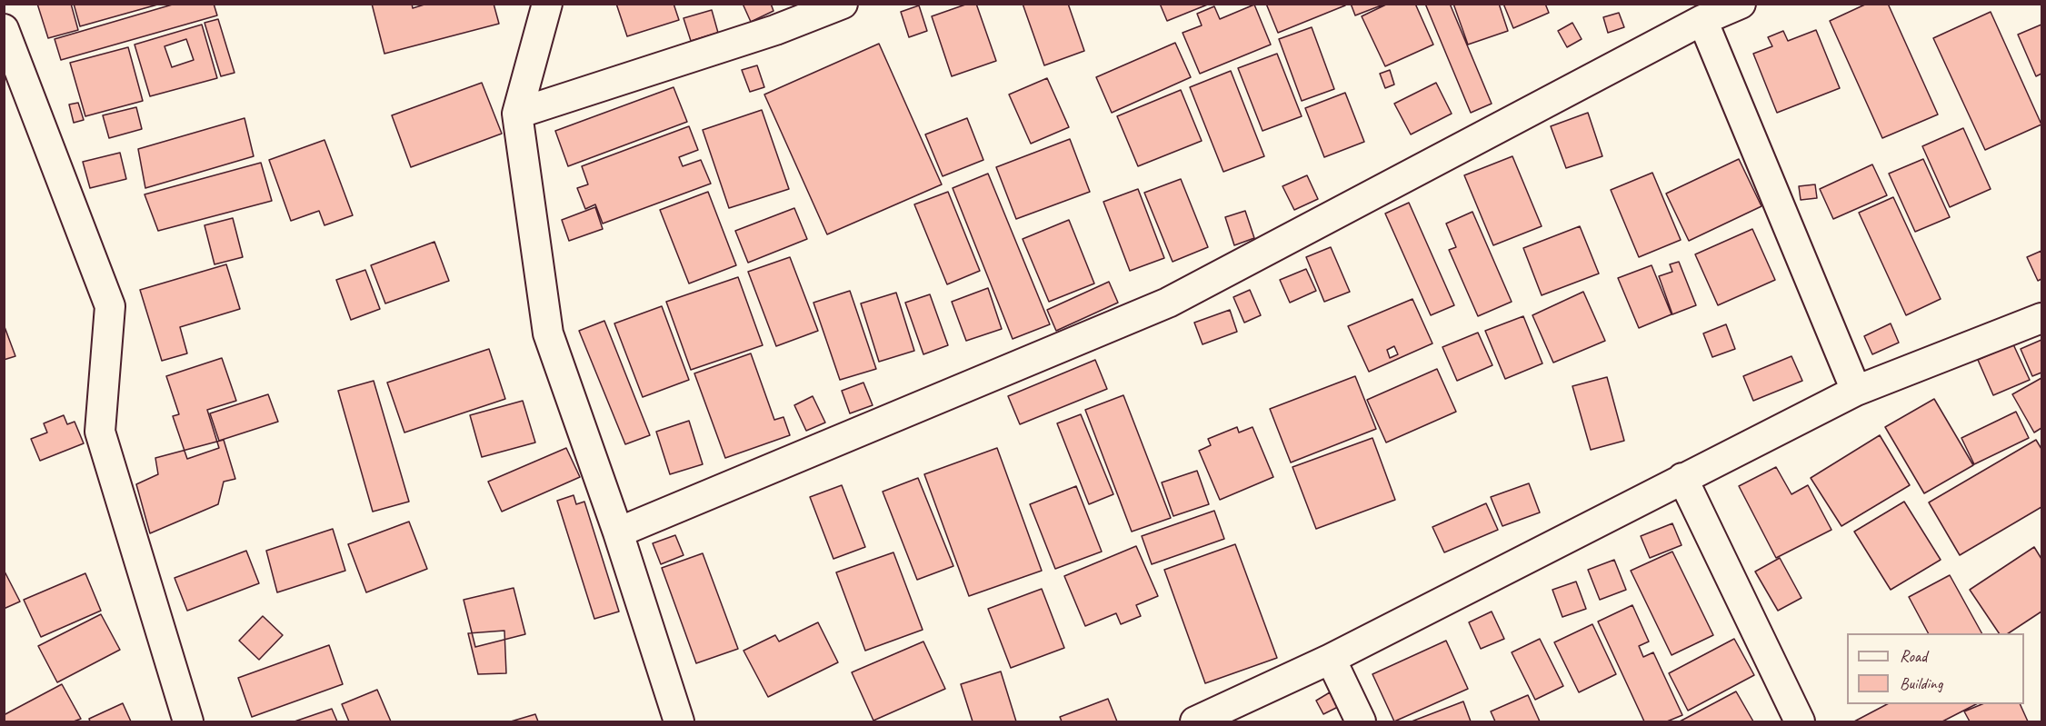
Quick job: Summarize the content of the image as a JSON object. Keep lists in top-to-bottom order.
{
  "legend": ["Road", "Building"]
}
